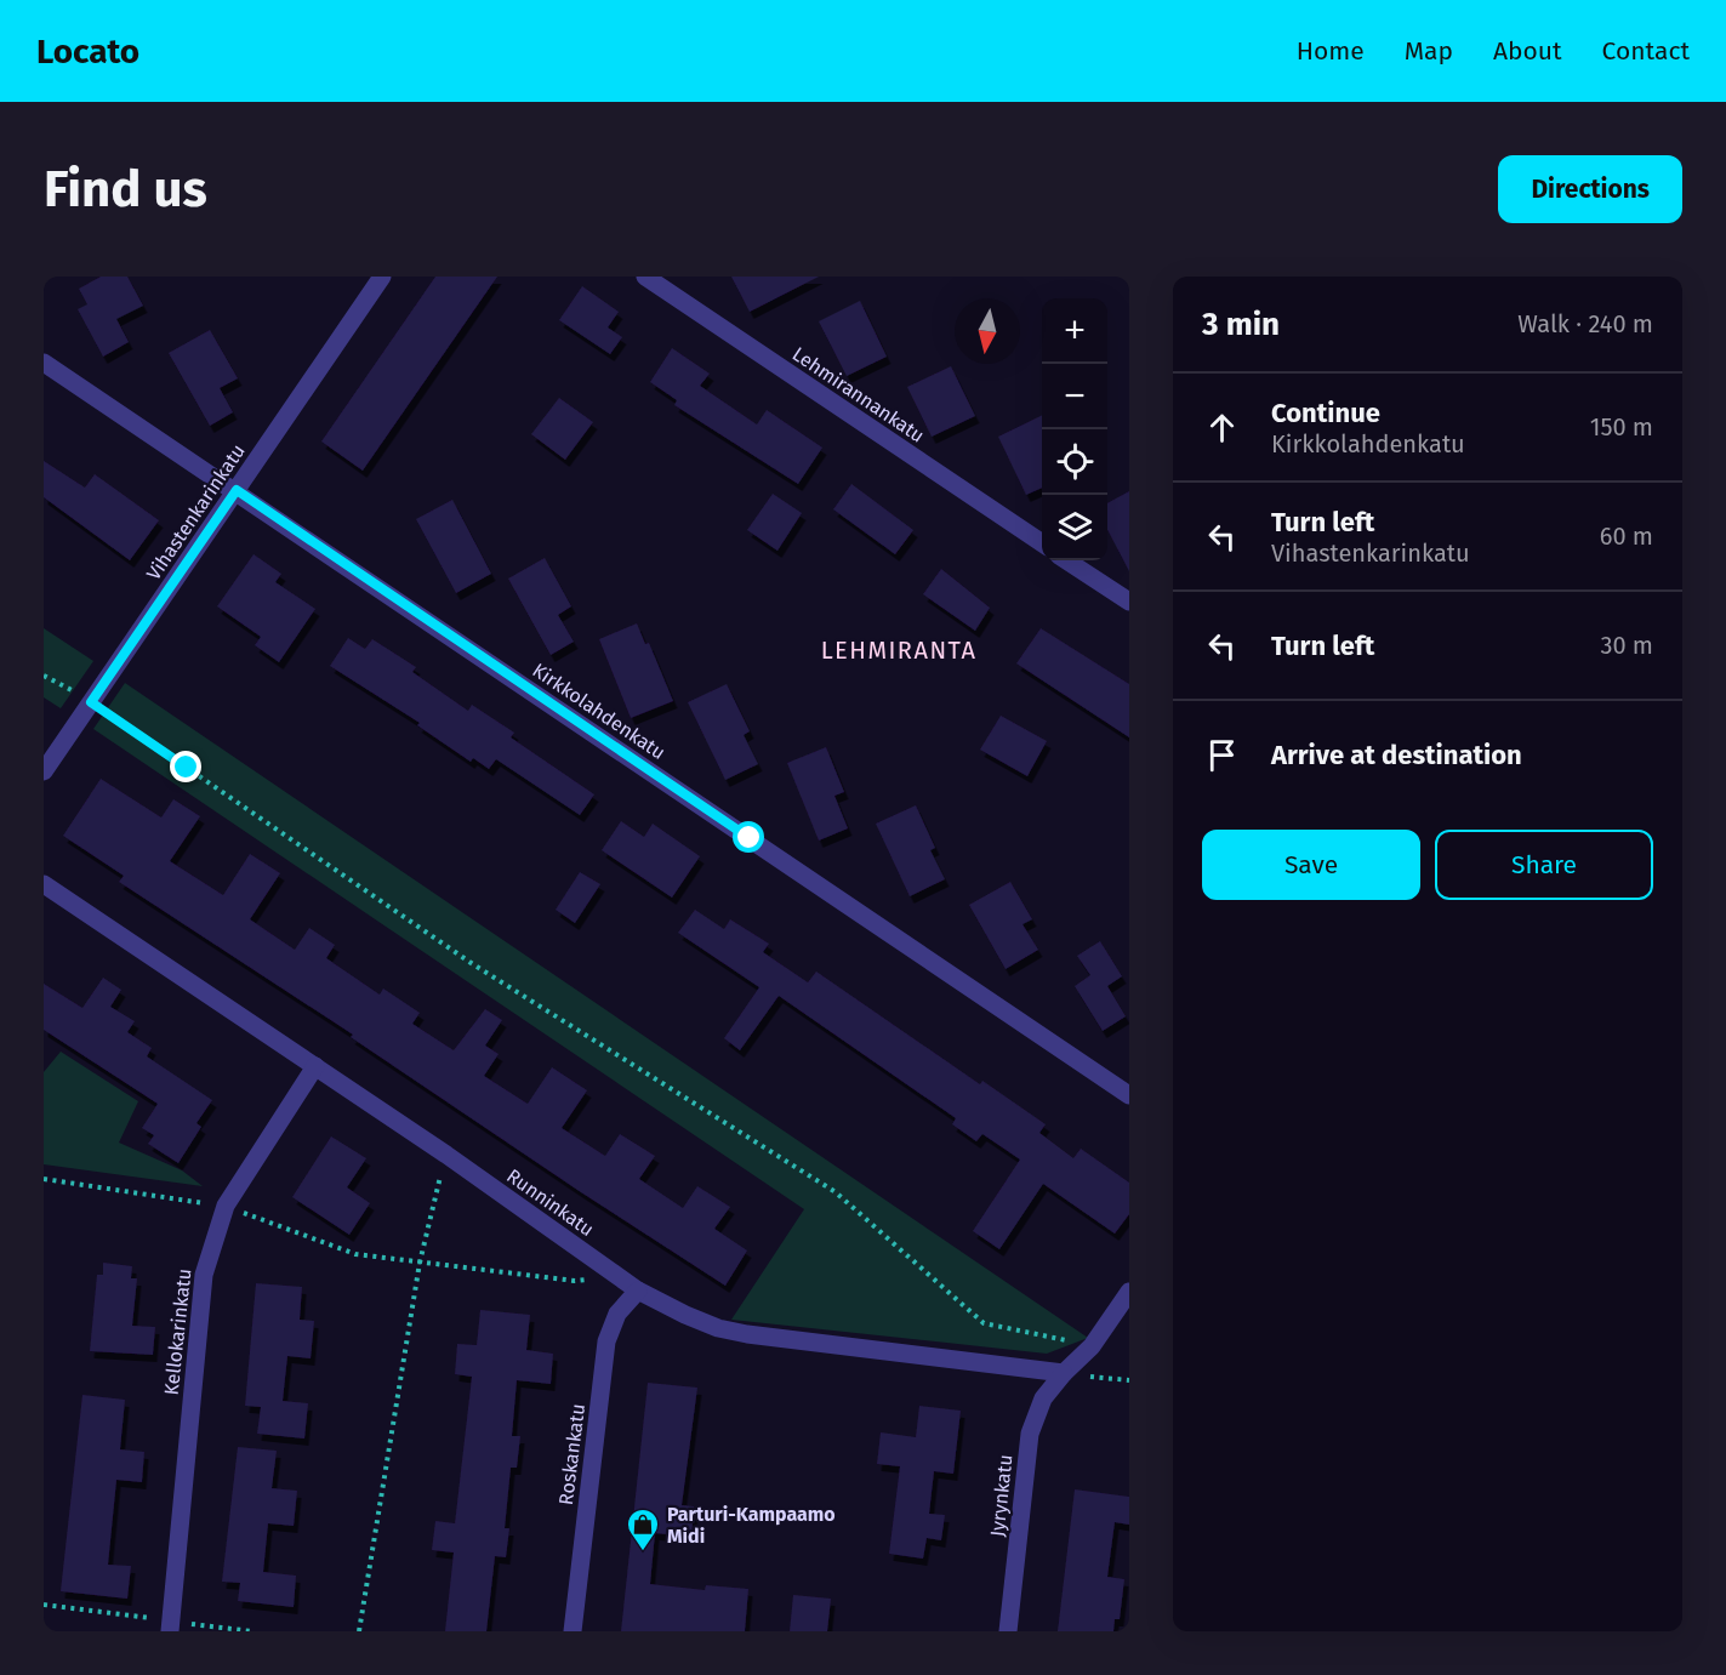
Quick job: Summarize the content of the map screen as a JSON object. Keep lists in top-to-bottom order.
{
  "streets": {
    "street": [
      "Lehmirannankatu",
      "Vihastenkarinkatu",
      "Kirkkolahdenkatu",
      "Runninkatu",
      "Kellokarinkatu",
      "Roskankatu",
      "Jyrynkatu"
    ]
  },
  "crossings": [
    ["Vihastenkarinkatu", "Kirkkolahdenkatu"],
    ["Runninkatu", "Kellokarinkatu"],
    ["Runninkatu", "Roskankatu"],
    ["Runninkatu", "Jyrynkatu"]
  ],
  "districts": ["LEHMIRANTA"],
  "places": {
    "shop": ["Parturi-Kampaamo Midi"]
  },
  "north": "bottom",
  "page": {
    "header": "Locato",
    "nav": [
      "Home",
      "Map",
      "About",
      "Contact"
    ],
    "buttons": [
      "Directions",
      ["Save", "Share"]
    ],
    "title": "Find us",
    "heading": ["3 min", "Walk · 240 m"],
    "map_buttons": ["+", "−"],
    "list": [
      ["Continue", "Kirkkolahdenkatu", "150 m"],
      ["Turn left", "Vihastenkarinkatu", "60 m"],
      ["Turn left", "30 m"],
      "Arrive at destination"
    ]
  }
}
